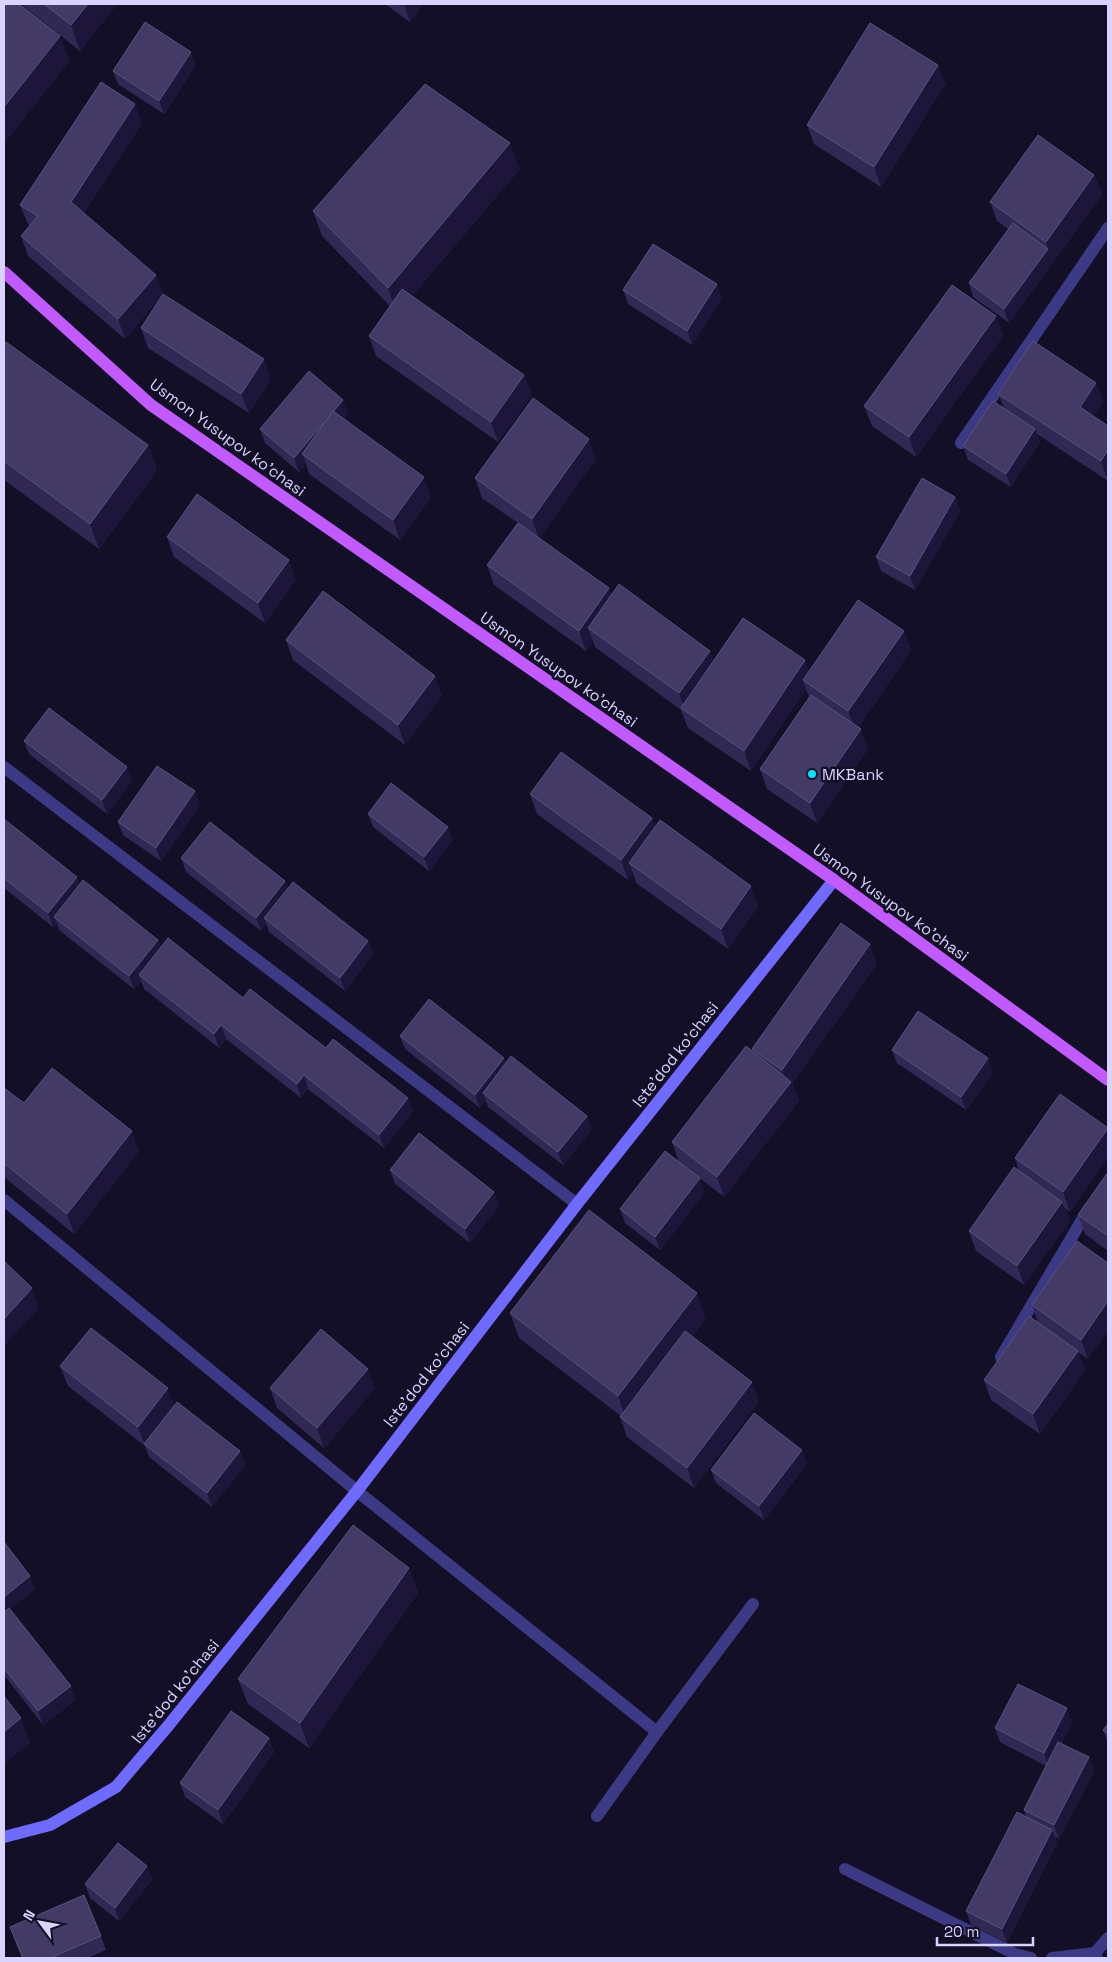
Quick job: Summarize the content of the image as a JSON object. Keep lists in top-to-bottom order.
{
  "streets": {
    "main road": ["Usmon Yusupov ko'chasi"],
    "street": ["Iste'dod ko'chasi"]
  },
  "crossings": [
    ["Usmon Yusupov ko'chasi", "Iste'dod ko'chasi"]
  ],
  "places": ["MKBank"],
  "scale_bar": "20 m",
  "north": "top left"
}
